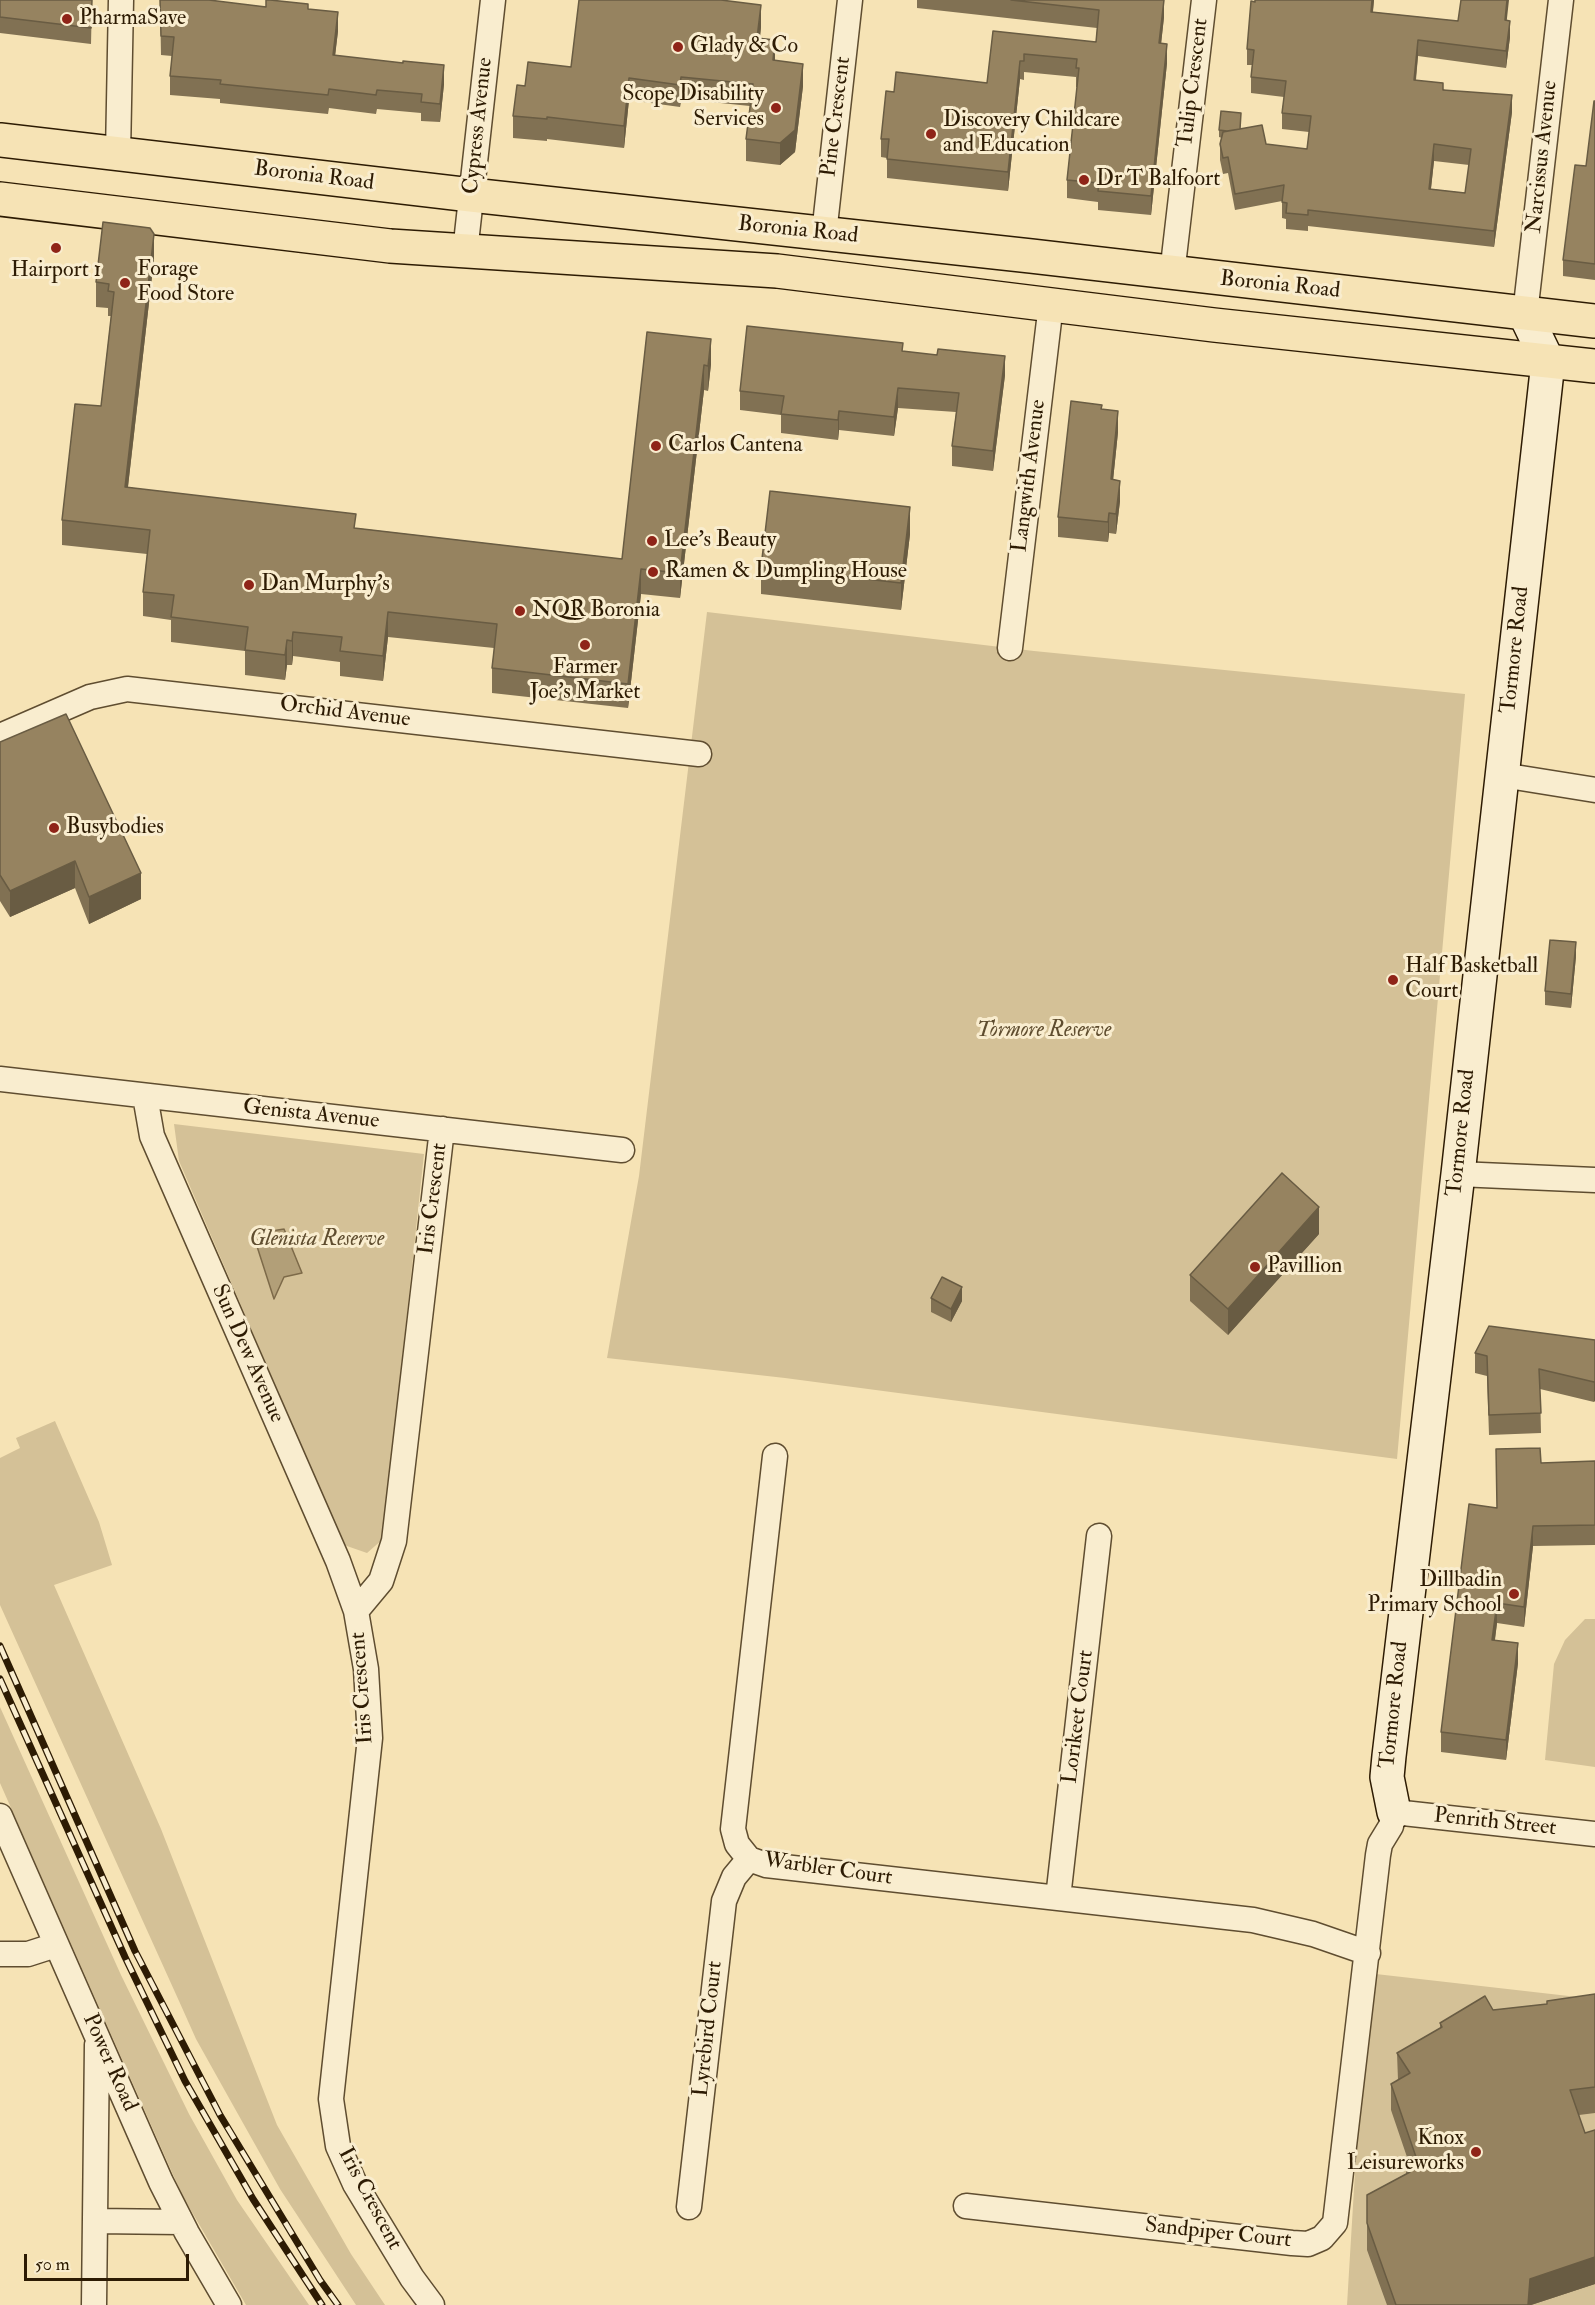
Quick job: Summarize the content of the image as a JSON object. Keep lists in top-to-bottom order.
{
  "streets": {
    "main road": ["Boronia Road"],
    "street": [
      "Tulip Crescent",
      "Pine Crescent",
      "Cypress Avenue",
      "Narcissus Avenue",
      "Langwith Avenue",
      "Tormore Road",
      "Orchid Avenue",
      "Genista Avenue",
      "Iris Crescent",
      "Sun Dew Avenue",
      "Lorikeet Court",
      "Penrith Street",
      "Warbler Court",
      "Lyrebird Court",
      "Power Road",
      "Sandpiper Court"
    ]
  },
  "crossings": [
    ["Tulip Crescent", "Boronia Road"],
    ["Pine Crescent", "Boronia Road"],
    ["Cypress Avenue", "Boronia Road"],
    ["Narcissus Avenue", "Boronia Road"],
    ["Boronia Road", "Langwith Avenue"],
    ["Boronia Road", "Tormore Road"],
    ["Tormore Road", "Penrith Street"],
    ["Genista Avenue", "Iris Crescent"],
    ["Genista Avenue", "Sun Dew Avenue"],
    ["Iris Crescent", "Sun Dew Avenue"],
    ["Lorikeet Court", "Warbler Court"],
    ["Warbler Court", "Lyrebird Court"],
    ["Warbler Court", "Sandpiper Court"]
  ],
  "parks": ["Tormore Reserve", "Glenista Reserve"],
  "places": [
    "PharmaSave",
    "Glady & Co",
    "Scope Disability Services",
    "Discovery Childcare and Education",
    "Dr T Balfoort",
    "Hairport 1",
    "Forage Food Store",
    "Carlos Cantena",
    "Lee's Beauty",
    "Ramen & Dumpling House",
    "Dan Murphy's",
    "NQR Boronia",
    "Farmer Joe's Market",
    "Busybodies",
    "Half Basketball Court",
    "Pavillion",
    "Dillbadin Primary School",
    "Knox Leisureworks"
  ],
  "scale_bar": "50 m"
}
